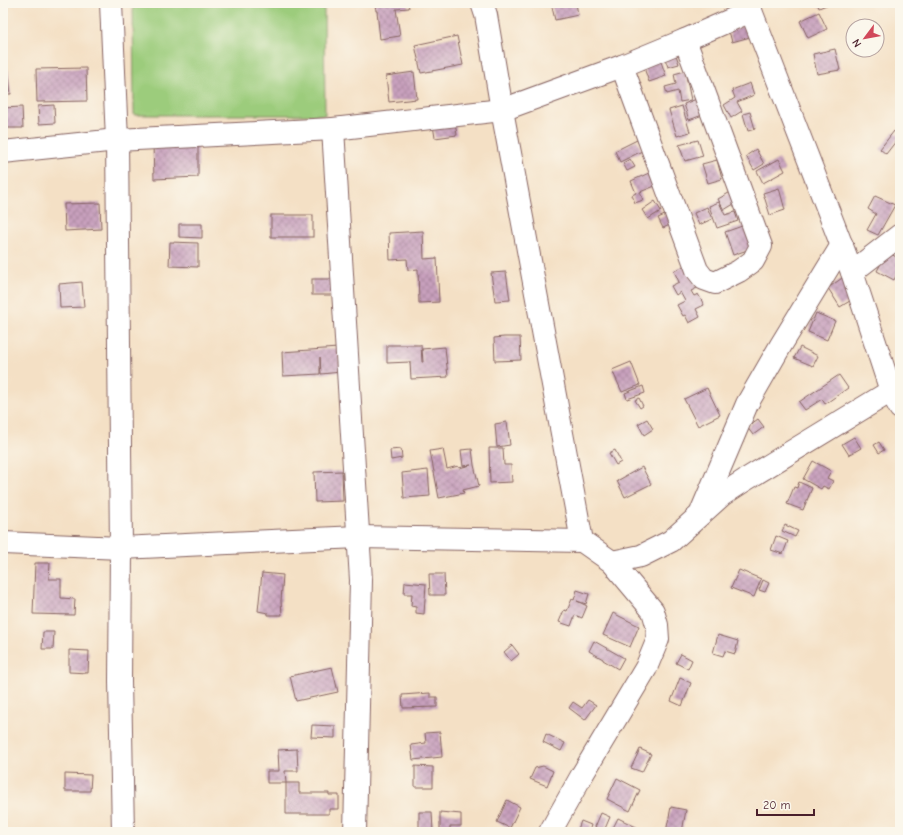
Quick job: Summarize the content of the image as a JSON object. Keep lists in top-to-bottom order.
{
  "scale_bar": "20 m",
  "north": "bottom left"
}
